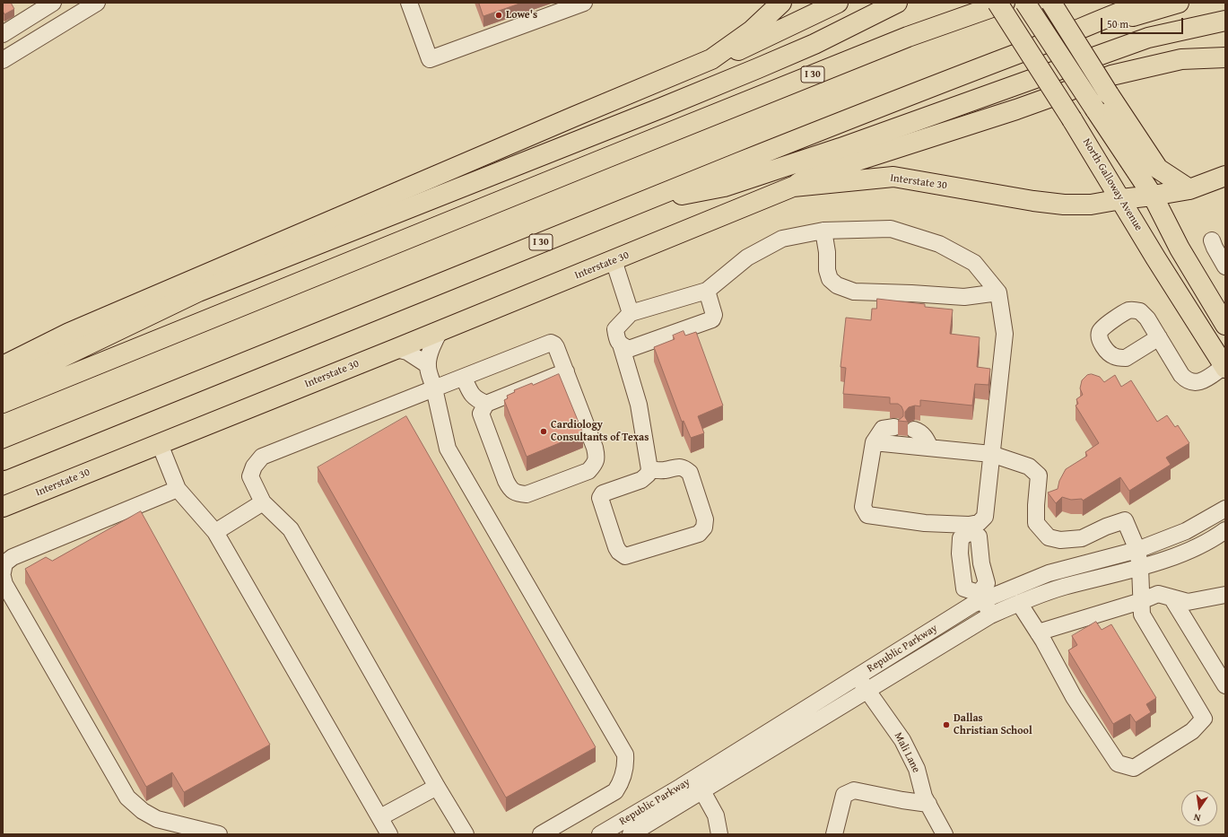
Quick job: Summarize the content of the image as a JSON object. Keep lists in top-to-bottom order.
{
  "streets": {
    "main road": ["I 30", "Interstate 30", "North Galloway Avenue"],
    "street": ["Republic Parkway", "Mali Lane"]
  },
  "crossings": [
    ["Interstate 30", "North Galloway Avenue"],
    ["Republic Parkway", "Mali Lane"]
  ],
  "places": ["Lowe's", "Cardiology Consultants of Texas", "Dallas Christian School"],
  "scale_bar": "50 m",
  "north": "bottom"
}
